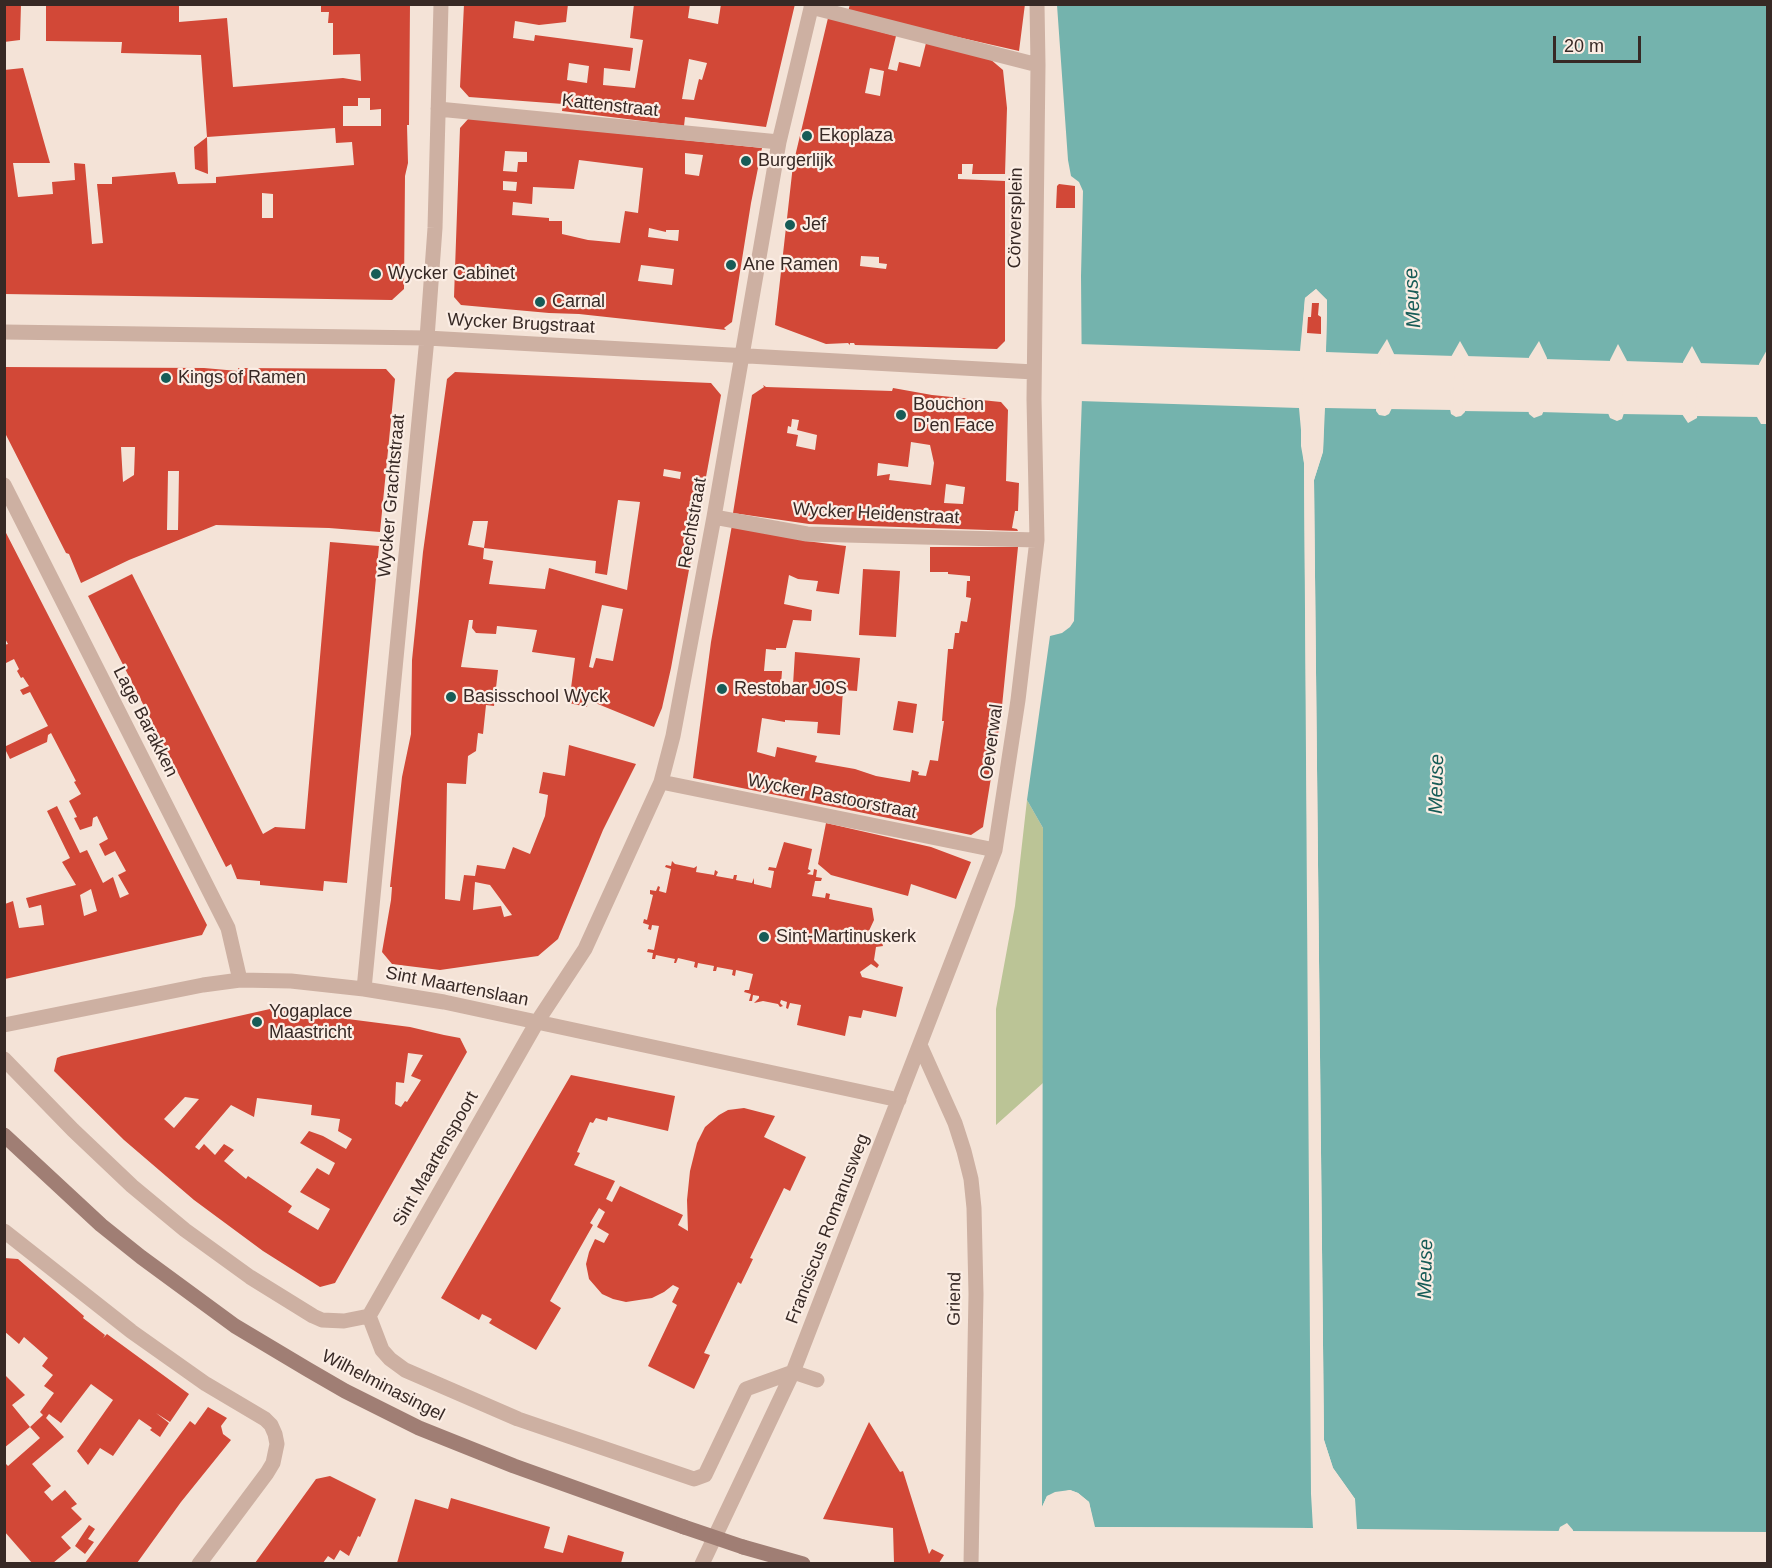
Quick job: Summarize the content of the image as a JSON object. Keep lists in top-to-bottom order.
{
  "streets": {
    "street": [
      "Kattenstraat",
      "Cörversplein",
      "Wycker Brugstraat",
      "Wycker Grachtstraat",
      "Wycker Heidenstraat",
      "Rechtstraat",
      "Lage Barakken",
      "Oeverwal",
      "Wycker Pastoorstraat",
      "Sint Maartenslaan",
      "Sint Maartenspoort",
      "Franciscus Romanusweg",
      "Griend",
      "Wilhelminasingel"
    ]
  },
  "crossings": [
    ["Kattenstraat", "Wycker Grachtstraat"],
    ["Kattenstraat", "Rechtstraat"],
    ["Cörversplein", "Wycker Brugstraat"],
    ["Cörversplein", "Oeverwal"],
    ["Wycker Brugstraat", "Wycker Grachtstraat"],
    ["Wycker Brugstraat", "Rechtstraat"],
    ["Wycker Brugstraat", "Oeverwal"],
    ["Wycker Grachtstraat", "Sint Maartenslaan"],
    ["Wycker Heidenstraat", "Rechtstraat"],
    ["Wycker Heidenstraat", "Oeverwal"],
    ["Rechtstraat", "Wycker Pastoorstraat"],
    ["Rechtstraat", "Sint Maartenslaan"],
    ["Rechtstraat", "Sint Maartenspoort"],
    ["Lage Barakken", "Sint Maartenslaan"],
    ["Oeverwal", "Wycker Pastoorstraat"],
    ["Oeverwal", "Sint Maartenslaan"],
    ["Oeverwal", "Franciscus Romanusweg"],
    ["Oeverwal", "Griend"],
    ["Sint Maartenslaan", "Sint Maartenspoort"],
    ["Sint Maartenslaan", "Franciscus Romanusweg"],
    ["Sint Maartenspoort", "Wilhelminasingel"],
    ["Franciscus Romanusweg", "Wilhelminasingel"]
  ],
  "water": ["Meuse"],
  "places": [
    "Ekoplaza",
    "Burgerlijk",
    "Jef",
    "Ane Ramen",
    "Wycker Cabinet",
    "Carnal",
    "Kings of Ramen",
    "Bouchon D'en Face",
    "Restobar JOS",
    "Basisschool Wyck",
    "Sint-Martinuskerk",
    "Yogaplace Maastricht"
  ],
  "scale_bar": "20 m"
}
